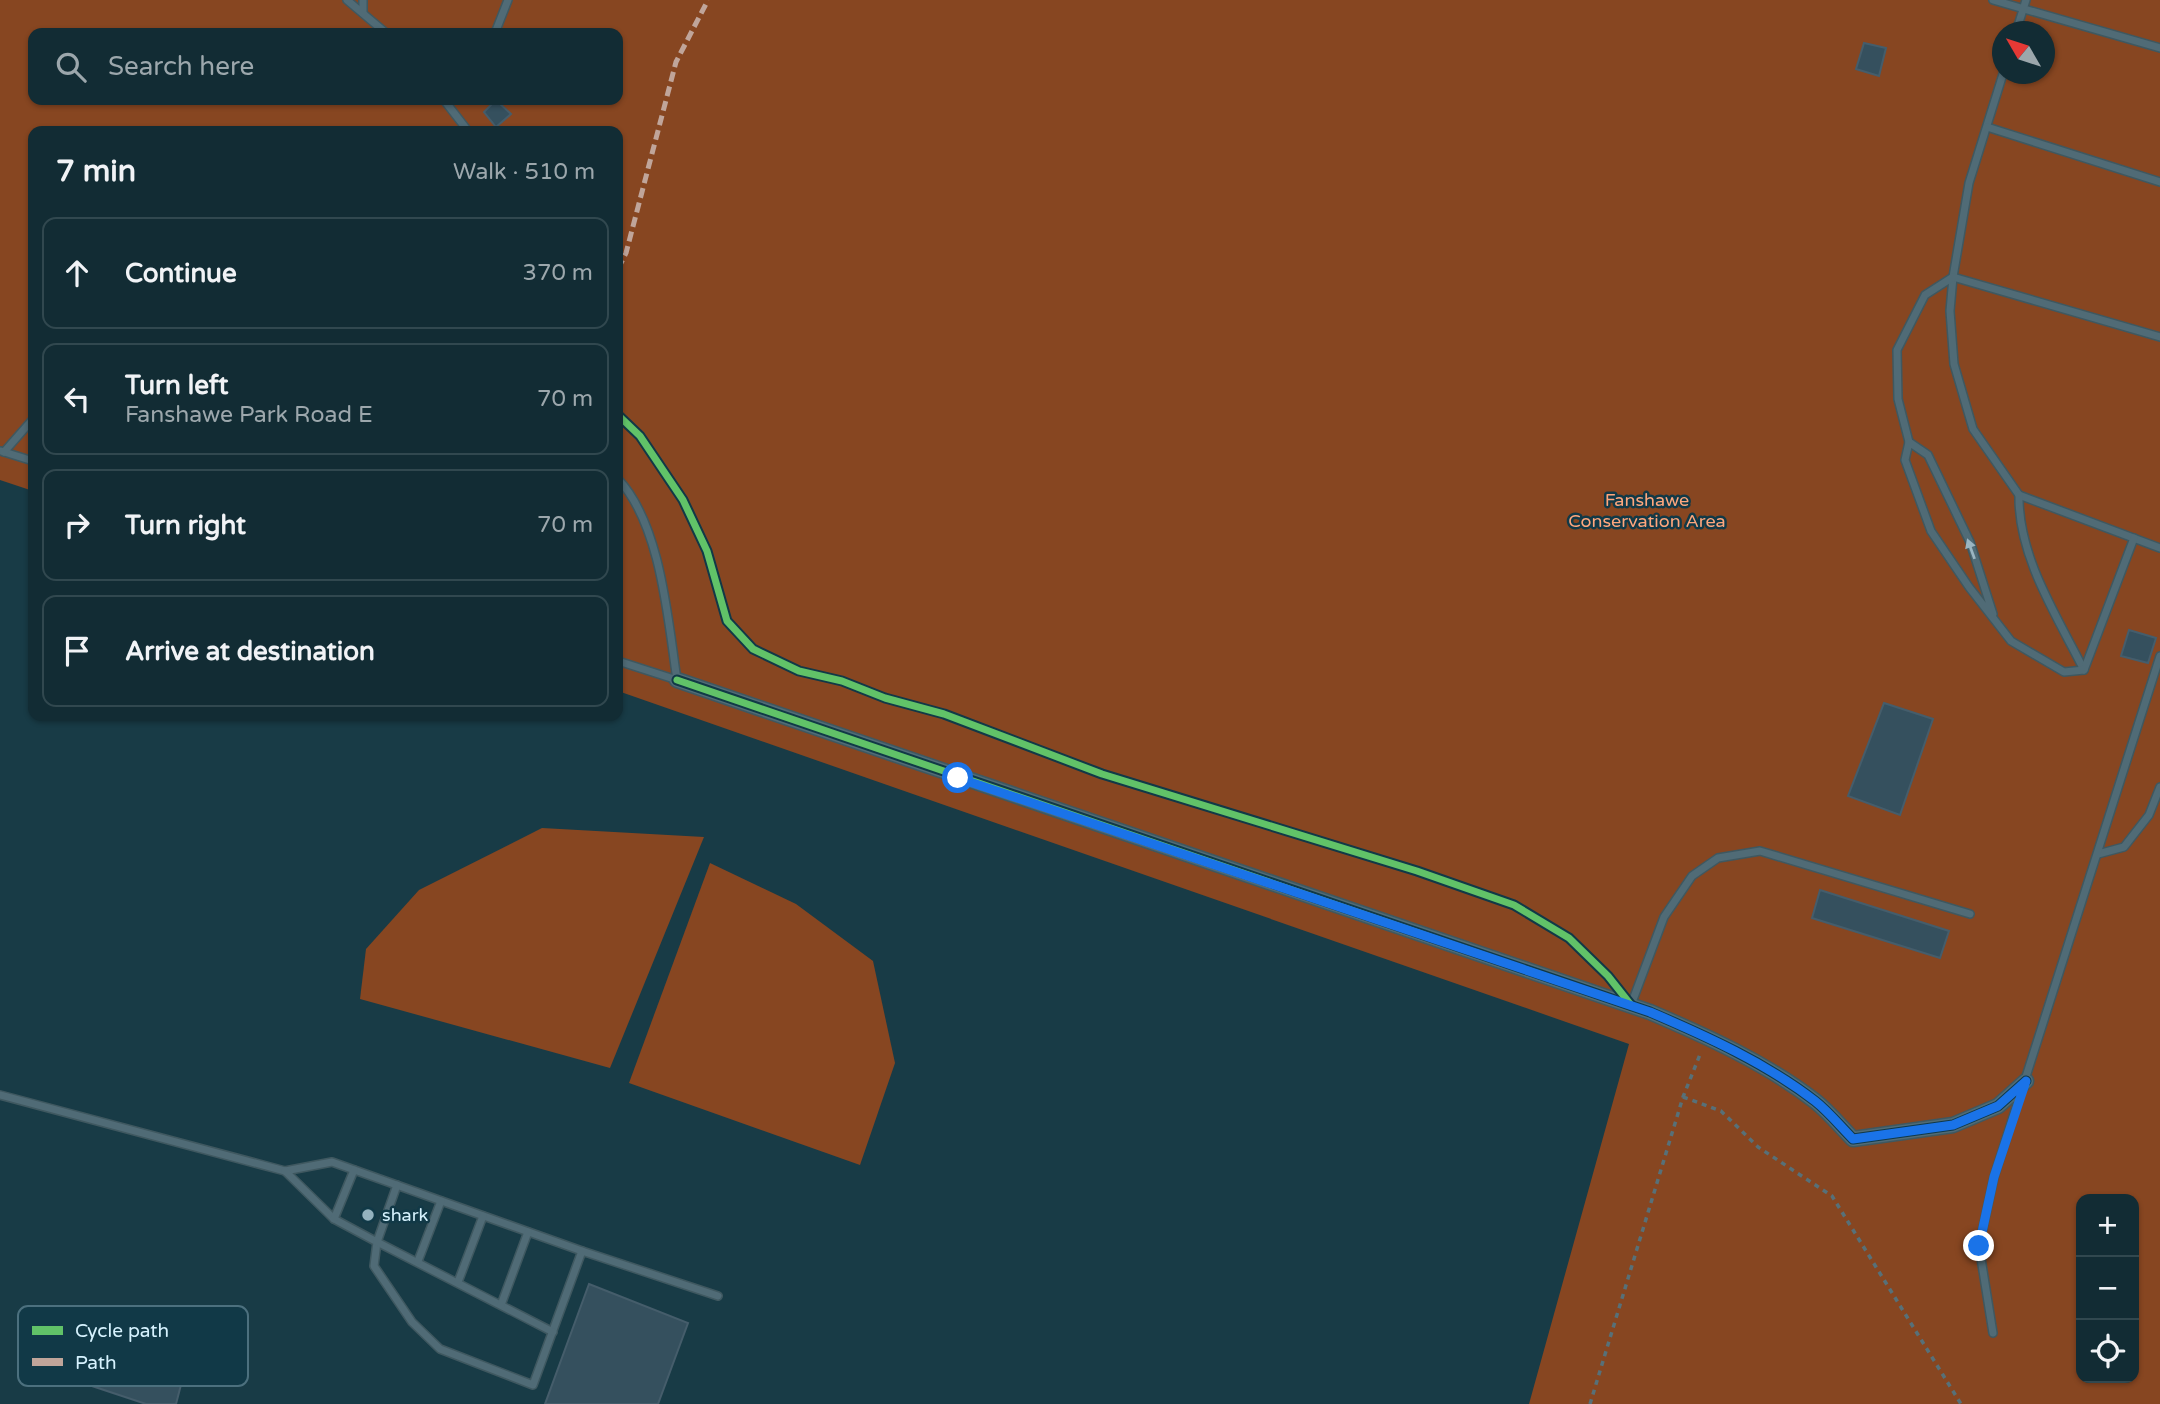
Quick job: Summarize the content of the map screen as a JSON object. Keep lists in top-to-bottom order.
{
  "parks": ["Fanshawe Conservation Area"],
  "places": ["shark"],
  "legend": ["Cycle path", "Path"],
  "north": "top left",
  "page": {
    "search": "Search here",
    "heading": ["7 min", "Walk · 510 m"],
    "list": [
      ["Continue", "370 m"],
      ["Turn left", "Fanshawe Park Road E", "70 m"],
      ["Turn right", "70 m"],
      "Arrive at destination"
    ],
    "map_buttons": ["+", "−"]
  }
}
